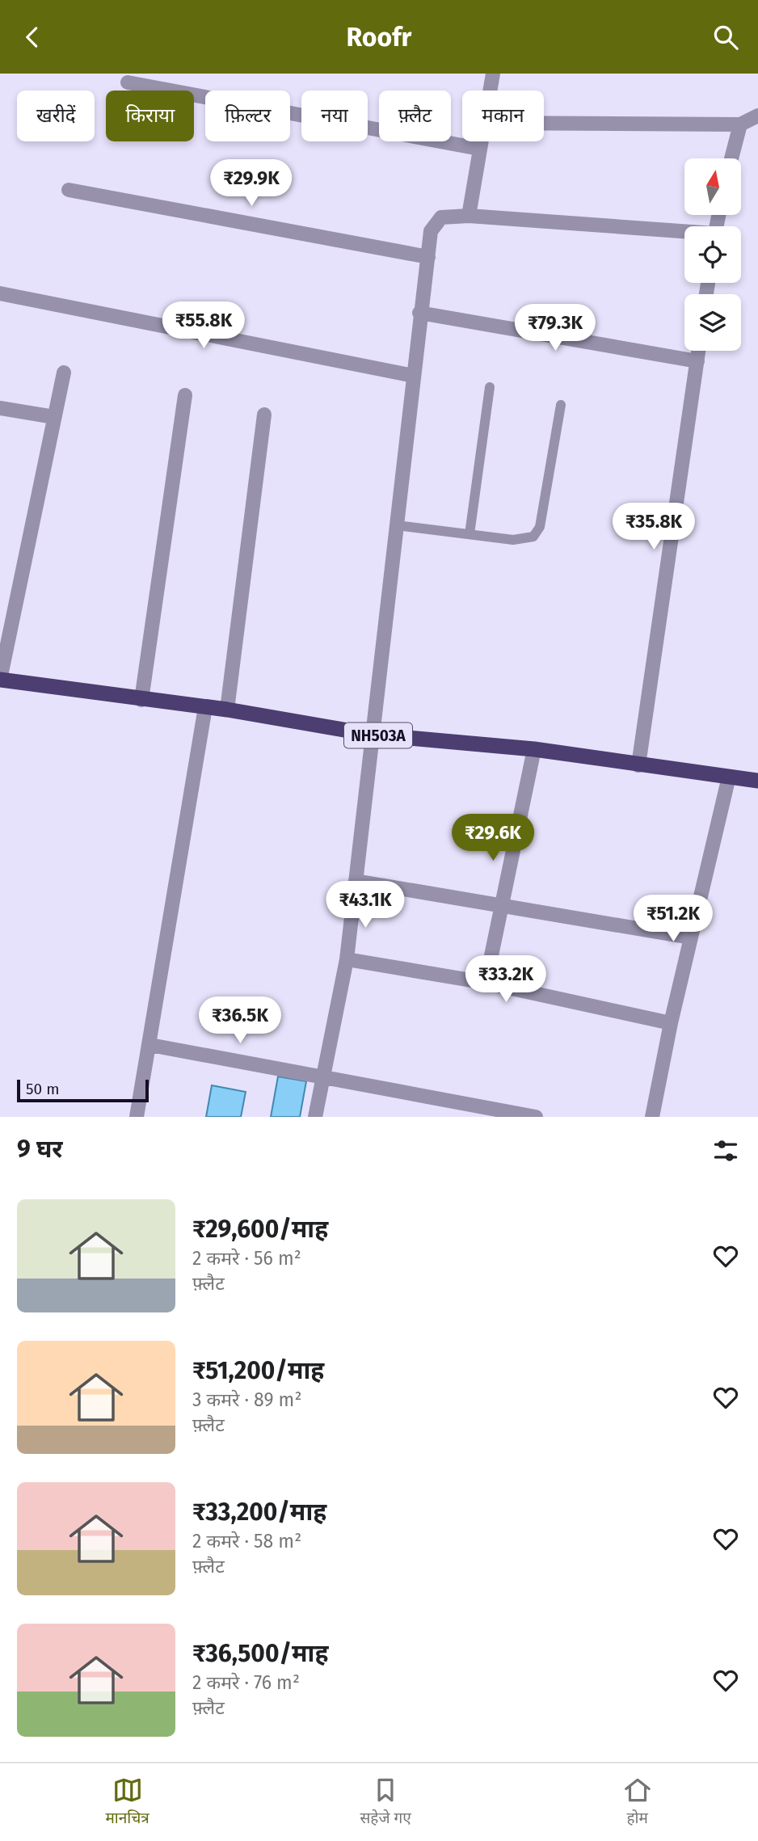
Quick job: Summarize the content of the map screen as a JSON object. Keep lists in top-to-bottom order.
{
  "streets": {
    "highway": ["NH503A"]
  },
  "scale_bar": "50 m",
  "north": "top",
  "page": {
    "header": "Roofr",
    "chip": [
      "खरीदें",
      "किराया",
      "फ़िल्टर",
      "नया",
      "फ़्लैट",
      "मकान"
    ],
    "price": [
      "₹29.9K",
      "₹55.8K",
      "₹79.3K",
      "₹35.8K",
      "₹29.6K",
      "₹43.1K",
      "₹51.2K",
      "₹33.2K",
      "₹36.5K"
    ],
    "scale": "50 m",
    "heading": "9 घर",
    "list": [
      {
        "name": "₹29,600/माह",
        "note": "2 कमरे · 56 m² · फ़्लैट"
      },
      {
        "name": "₹51,200/माह",
        "note": "3 कमरे · 89 m² · फ़्लैट"
      },
      {
        "name": "₹33,200/माह",
        "note": "2 कमरे · 58 m² · फ़्लैट"
      },
      {
        "name": "₹36,500/माह",
        "note": "2 कमरे · 76 m² · फ़्लैट"
      }
    ],
    "tabs": ["मानचित्र", "सहेजे गए", "होम"]
  }
}
